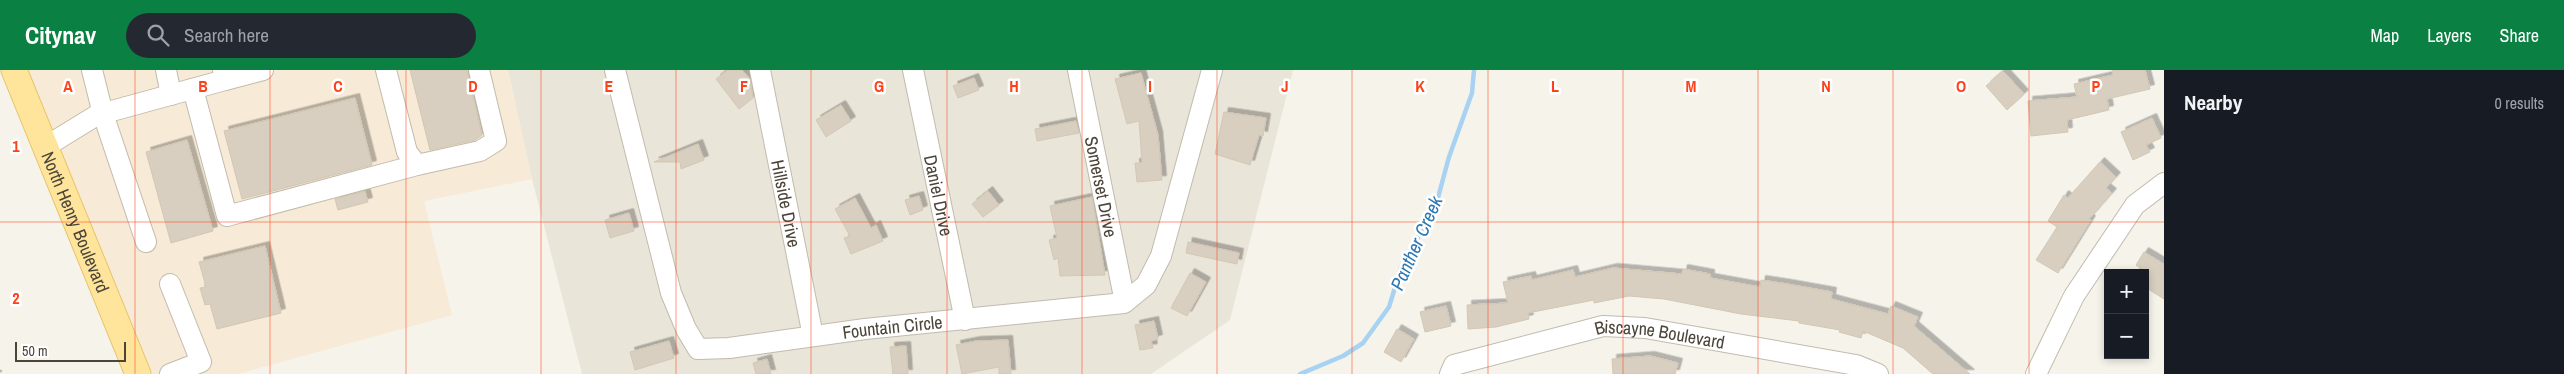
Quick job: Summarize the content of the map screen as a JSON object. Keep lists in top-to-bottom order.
{
  "streets": {
    "main road": ["North Henry Boulevard"],
    "street": [
      "Somerset Drive",
      "Daniel Drive",
      "Hillside Drive",
      "Fountain Circle",
      "Biscayne Boulevard"
    ]
  },
  "crossings": [
    ["Somerset Drive", "Fountain Circle"],
    ["Daniel Drive", "Fountain Circle"],
    ["Hillside Drive", "Fountain Circle"]
  ],
  "water": ["Panther Creek"],
  "scale_bar": "50 m",
  "page": {
    "header": "Citynav",
    "search": "Search here",
    "nav": ["Map", "Layers", "Share"],
    "heading": ["Nearby", "0 results"],
    "map_buttons": ["+", "−"],
    "scale": "50 m"
  },
  "grid": {
    "columns": [
      "A",
      "B",
      "C",
      "D",
      "E",
      "F",
      "G",
      "H",
      "I",
      "J",
      "K",
      "L",
      "M",
      "N",
      "O",
      "P"
    ],
    "rows": ["1", "2"]
  }
}
